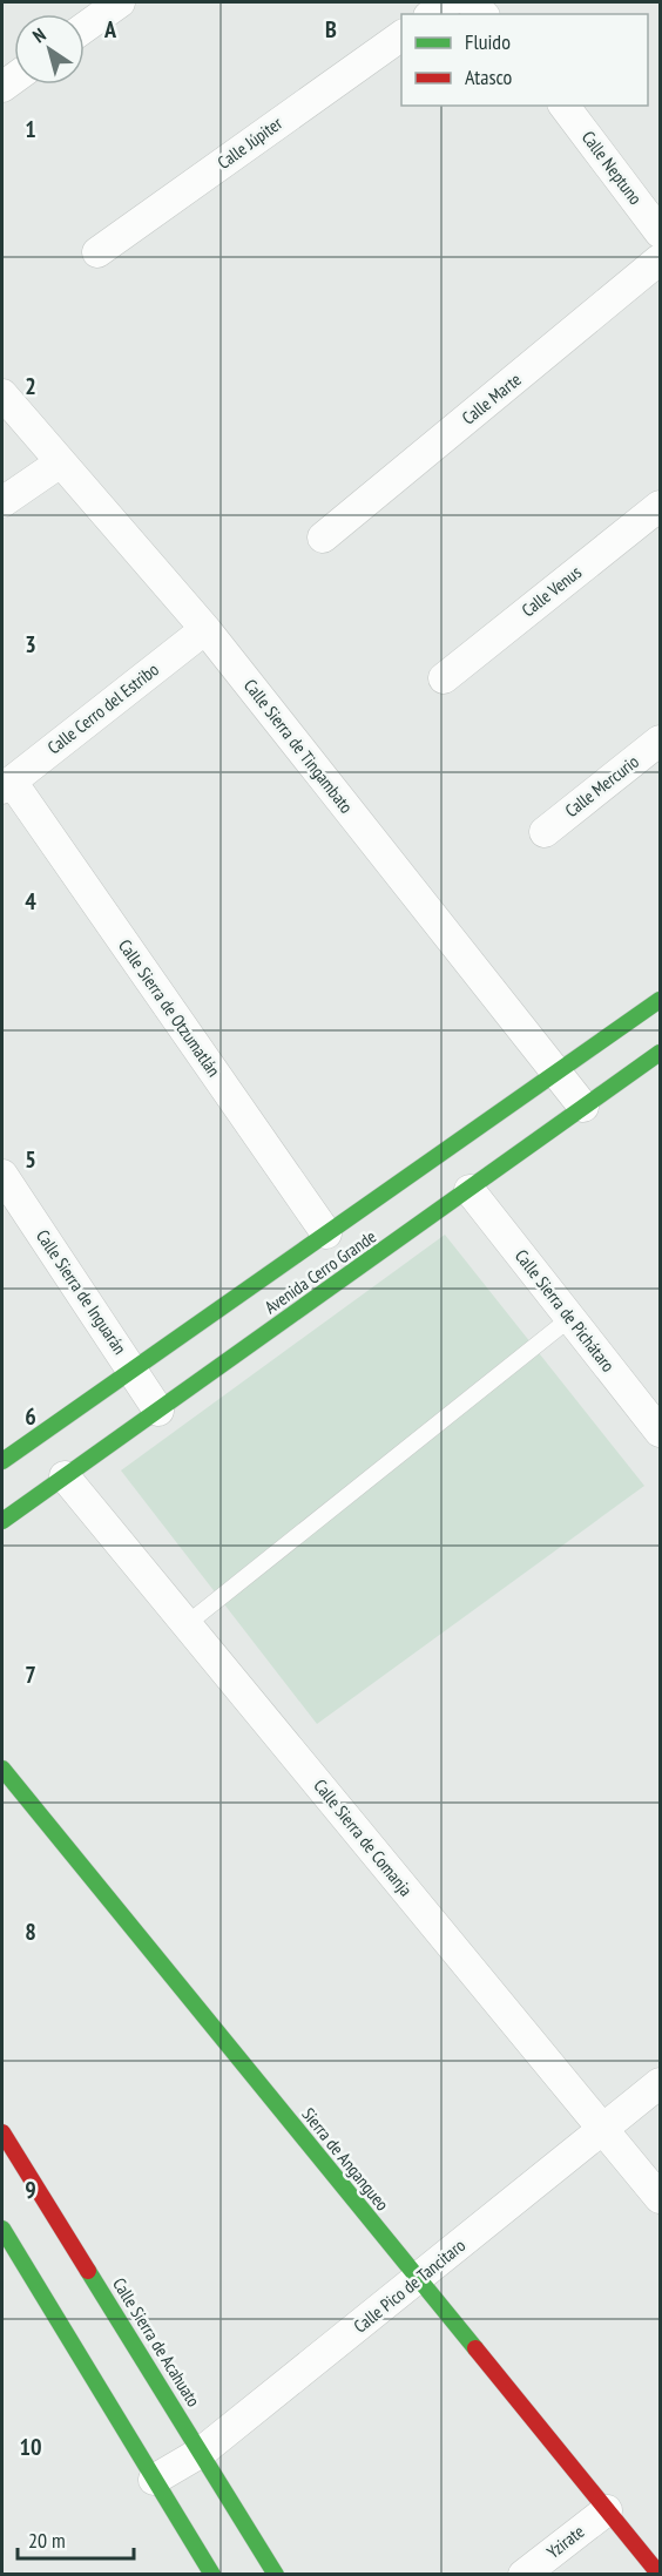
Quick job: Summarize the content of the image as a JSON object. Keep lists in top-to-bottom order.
{
  "streets": {
    "street": [
      "Calle Júpiter",
      "Calle Neptuno",
      "Calle Marte",
      "Calle Venus",
      "Calle Cerro del Estribo",
      "Calle Sierra de Tingambato",
      "Calle Mercurio",
      "Calle Sierra de Otzumatlán",
      "Avenida Cerro Grande",
      "Calle Sierra de Inguarán",
      "Calle Sierra de Pichátaro",
      "Calle Sierra de Comanja",
      "Sierra de Angangueo",
      "Calle Pico de Tancitaro",
      "Calle Sierra de Acahuato",
      "Yzirate"
    ]
  },
  "crossings": [
    ["Calle Cerro del Estribo", "Calle Sierra de Tingambato"],
    ["Calle Cerro del Estribo", "Calle Sierra de Otzumatlán"],
    ["Calle Sierra de Tingambato", "Avenida Cerro Grande"],
    ["Calle Sierra de Otzumatlán", "Avenida Cerro Grande"],
    ["Avenida Cerro Grande", "Calle Sierra de Inguarán"],
    ["Avenida Cerro Grande", "Calle Sierra de Pichátaro"],
    ["Avenida Cerro Grande", "Calle Sierra de Comanja"],
    ["Calle Sierra de Comanja", "Calle Pico de Tancitaro"],
    ["Sierra de Angangueo", "Calle Pico de Tancitaro"],
    ["Sierra de Angangueo", "Yzirate"],
    ["Calle Pico de Tancitaro", "Calle Sierra de Acahuato"]
  ],
  "legend": ["Fluido", "Atasco"],
  "scale_bar": "20 m",
  "north": "top left",
  "grid": {
    "columns": ["A", "B"],
    "rows": [
      "1",
      "2",
      "3",
      "4",
      "5",
      "6",
      "7",
      "8",
      "9",
      "10"
    ]
  }
}
